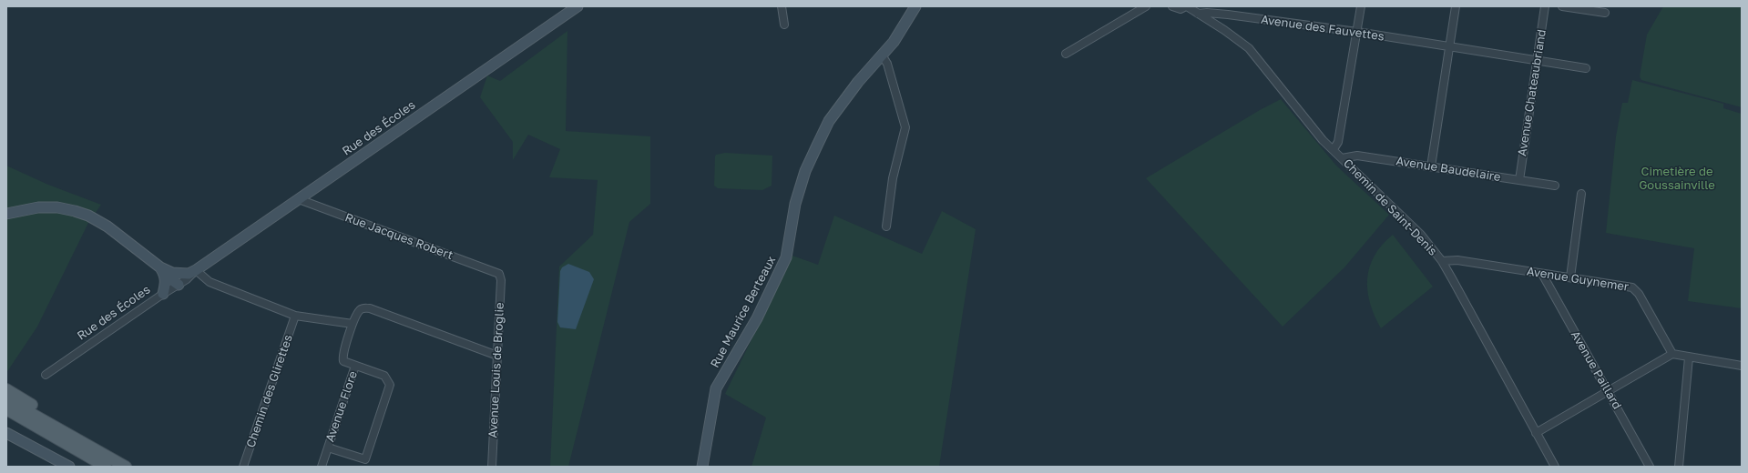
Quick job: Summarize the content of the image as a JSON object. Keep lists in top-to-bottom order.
{
  "streets": {
    "street": [
      "Avenue des Fauvettes",
      "Avenue Chateaubriand",
      "Rue des Écoles",
      "Avenue Baudelaire",
      "Chemin de Saint-Denis",
      "Rue Jacques Robert",
      "Avenue Guynemer",
      "Rue Maurice Berteaux",
      "Avenue Louis de Broglie",
      "Avenue Paillard",
      "Chemin des Glirettes",
      "Avenue Flore"
    ]
  },
  "crossings": [
    ["Avenue des Fauvettes", "Avenue Chateaubriand"],
    ["Avenue des Fauvettes", "Chemin de Saint-Denis"],
    ["Avenue Chateaubriand", "Avenue Baudelaire"],
    ["Rue des Écoles", "Rue Jacques Robert"],
    ["Avenue Baudelaire", "Chemin de Saint-Denis"],
    ["Chemin de Saint-Denis", "Avenue Guynemer"],
    ["Rue Jacques Robert", "Avenue Louis de Broglie"],
    ["Avenue Guynemer", "Avenue Paillard"]
  ],
  "parks": ["Cimetière de Goussainville"]
}
